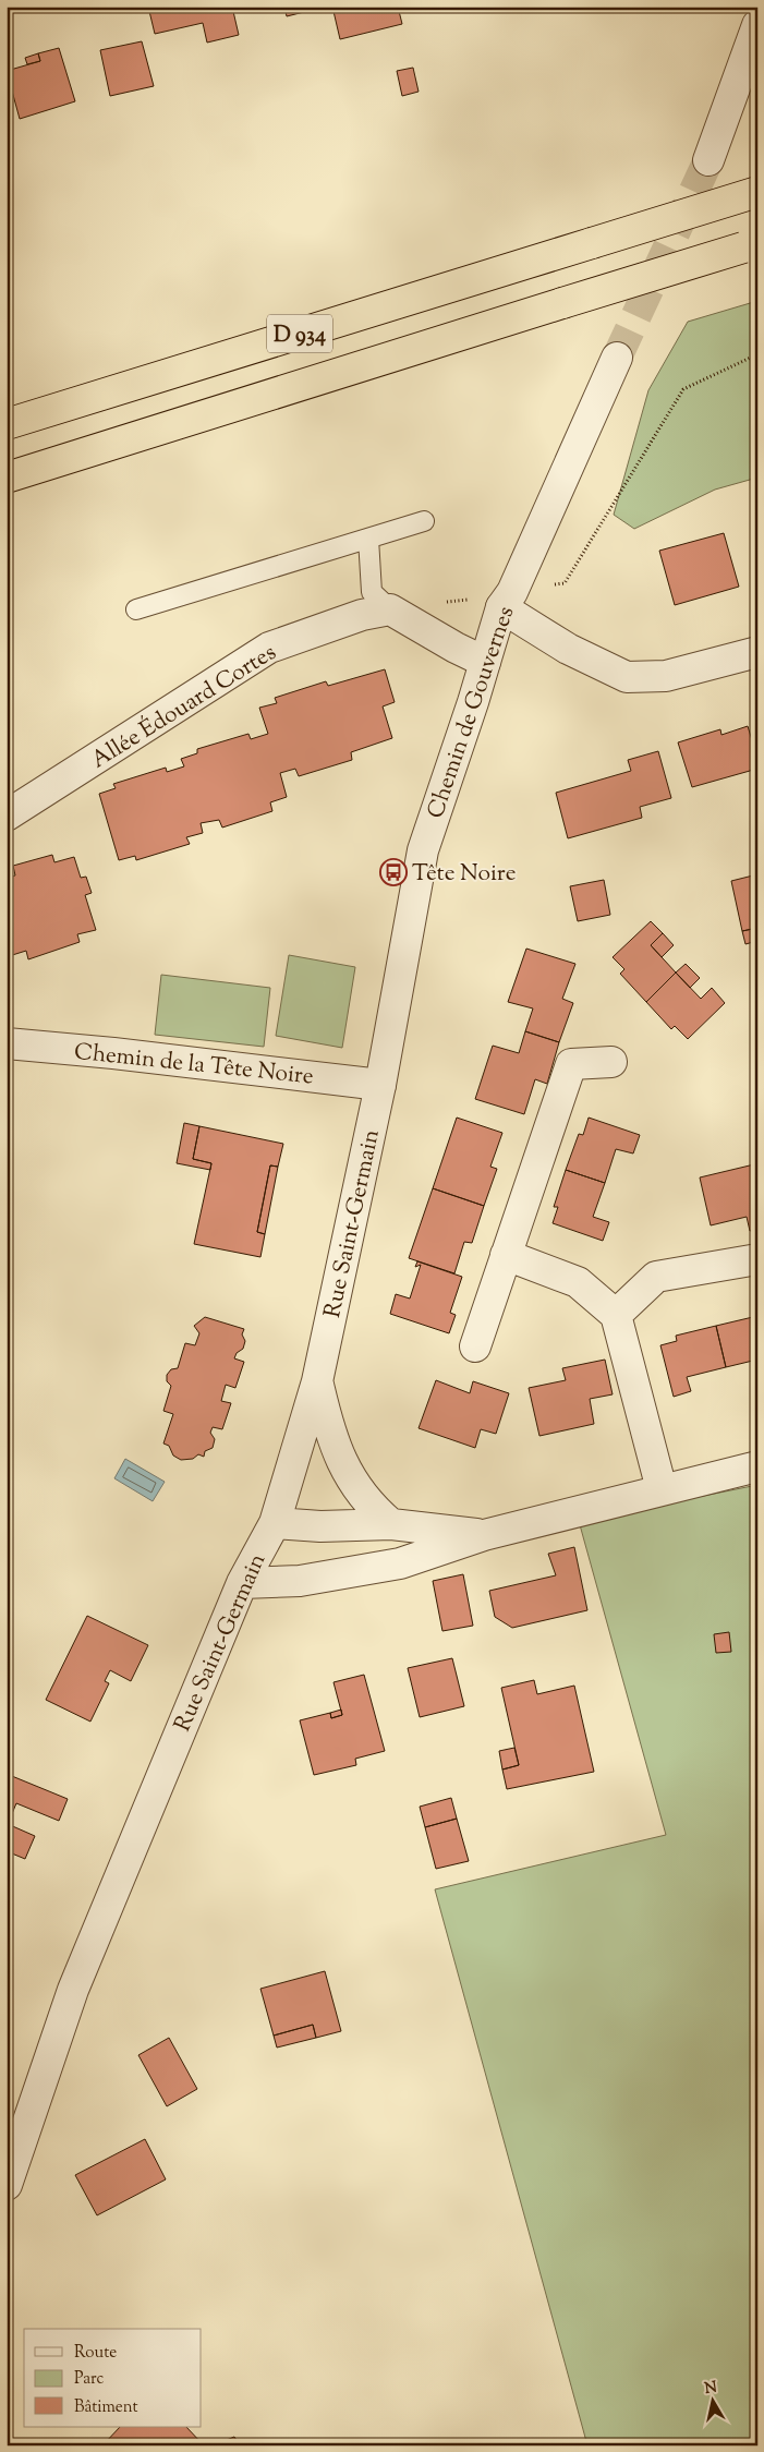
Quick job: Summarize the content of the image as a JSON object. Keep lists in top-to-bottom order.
{
  "streets": {
    "highway": ["D 934"],
    "street": [
      "Allée Édouard Cortes",
      "Chemin de Gouvernes",
      "Chemin de la Tête Noire",
      "Rue Saint-Germain"
    ]
  },
  "crossings": [
    ["Chemin de Gouvernes", "Chemin de la Tête Noire"],
    ["Chemin de Gouvernes", "Rue Saint-Germain"],
    ["Chemin de la Tête Noire", "Rue Saint-Germain"]
  ],
  "places": {
    "bus stop": ["Tête Noire"]
  },
  "legend": ["Route", "Parc", "Bâtiment"],
  "north": "top"
}
